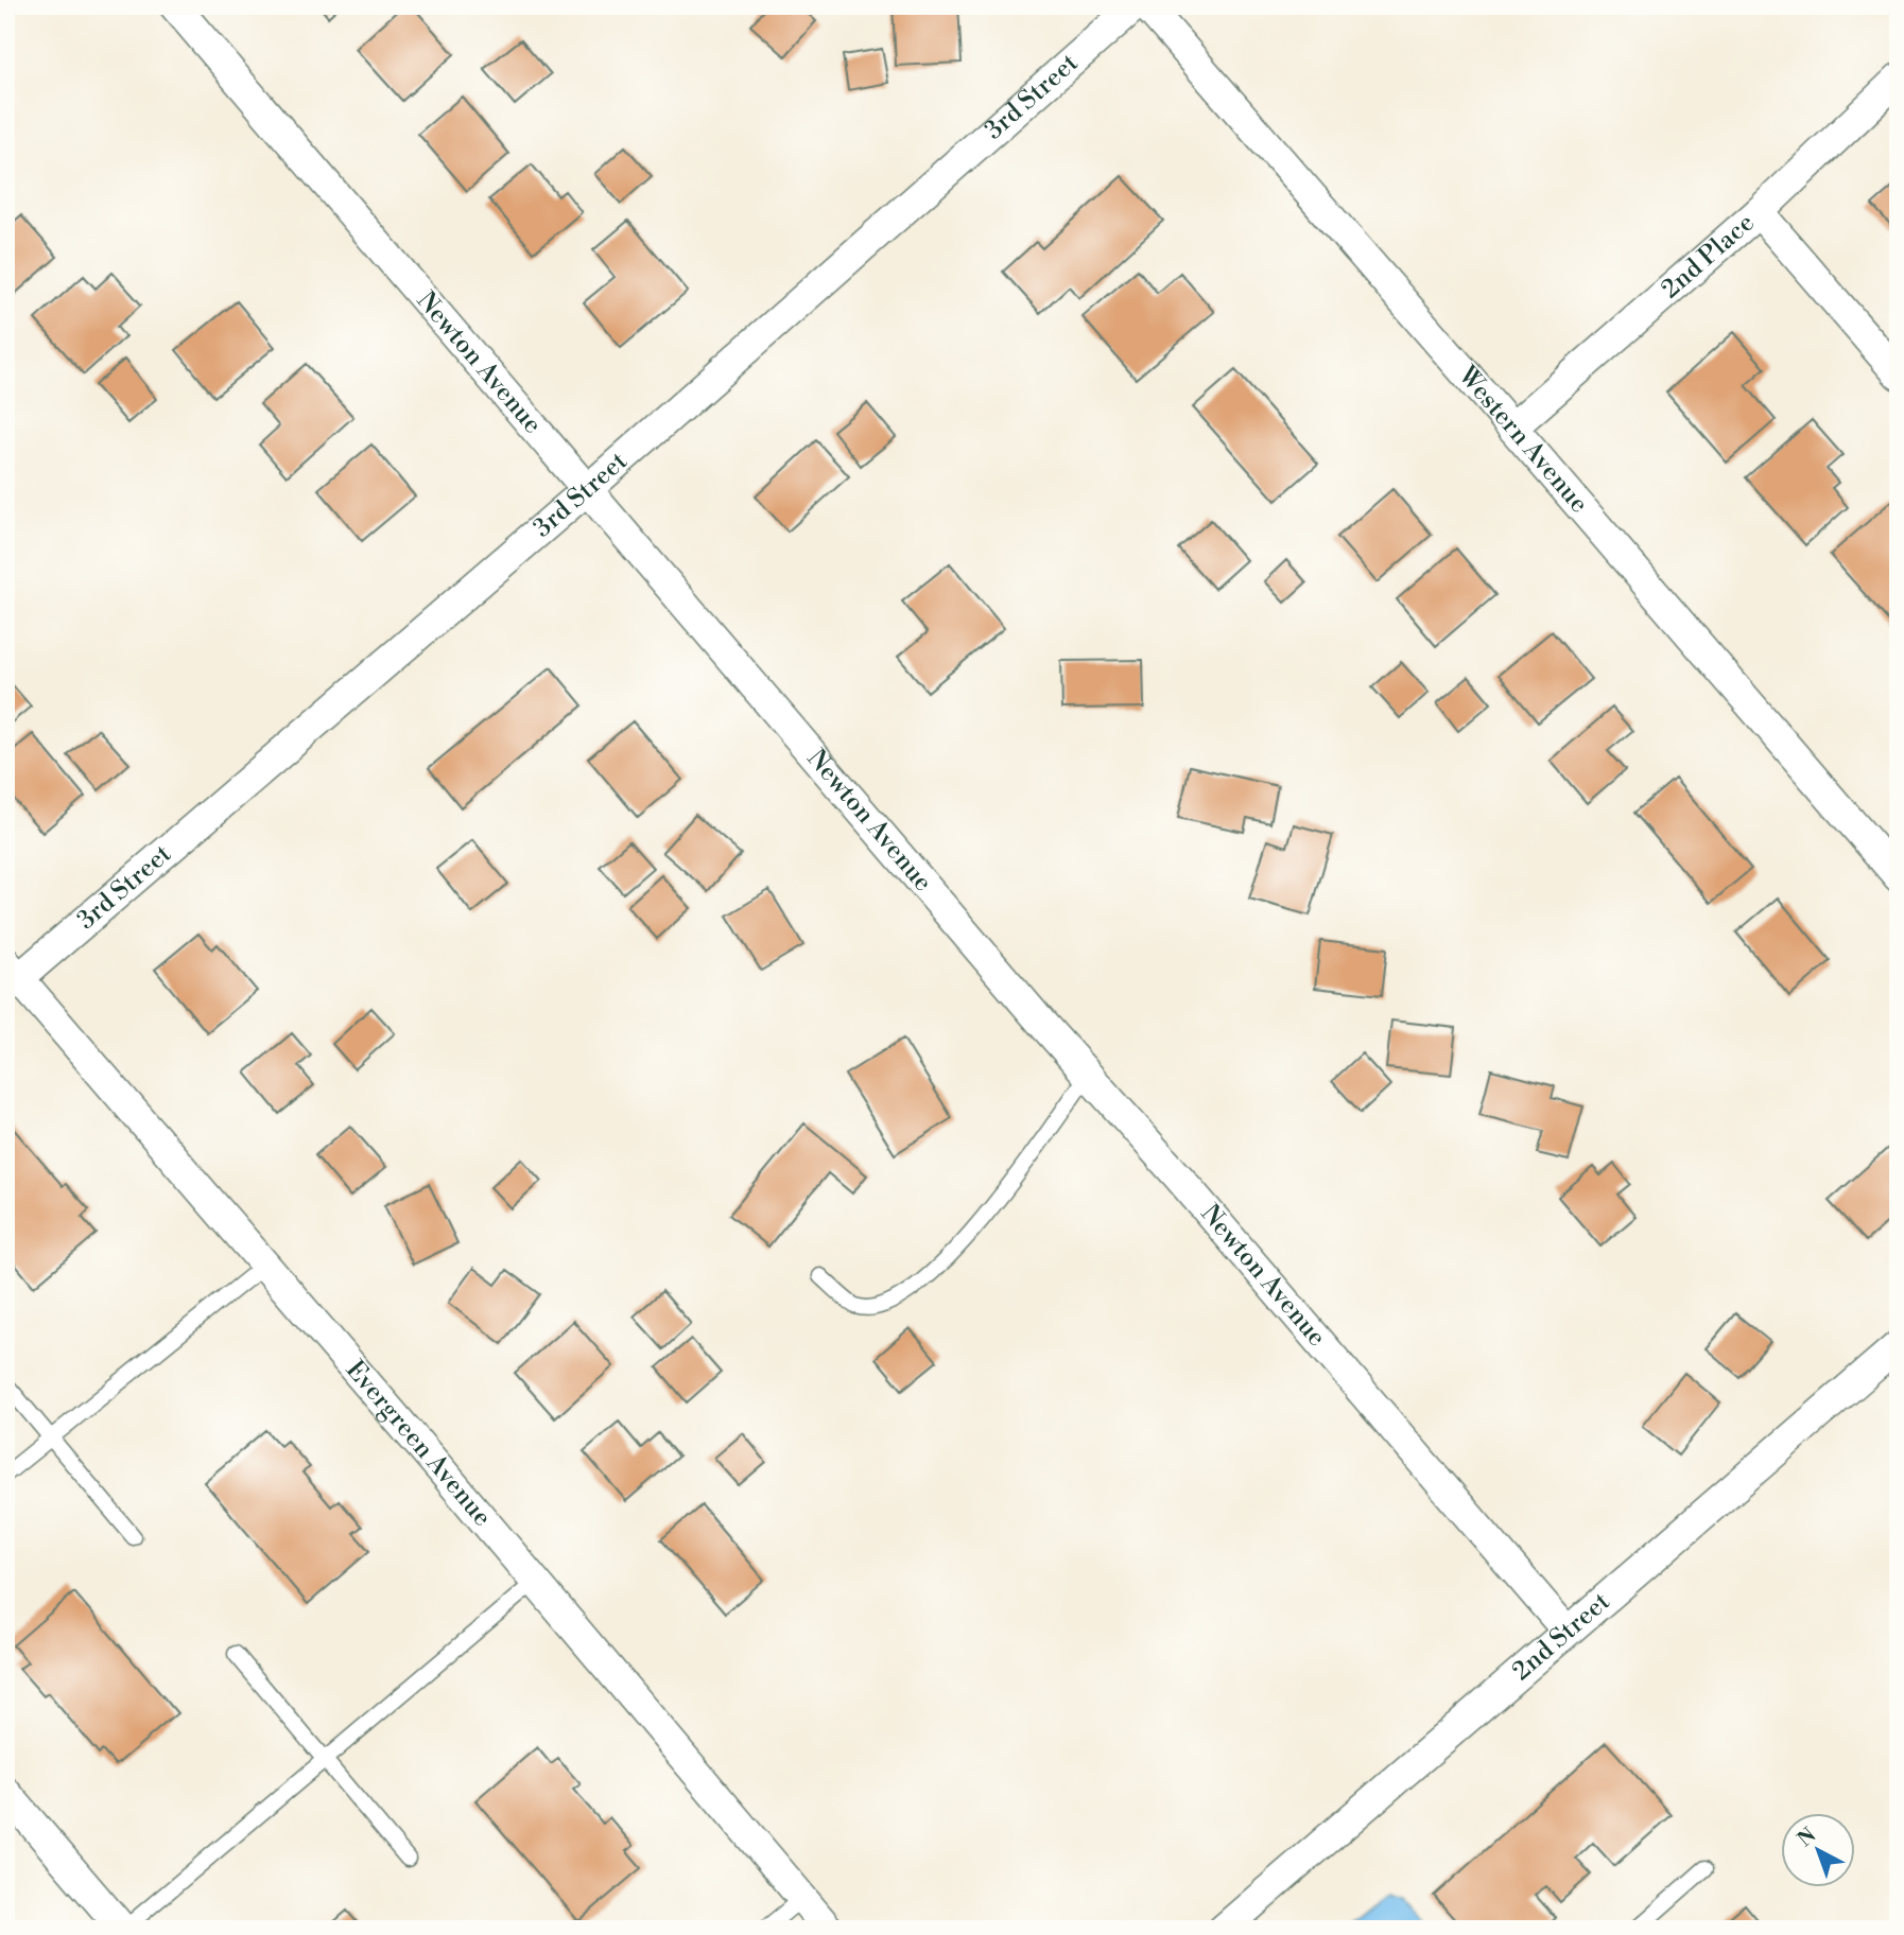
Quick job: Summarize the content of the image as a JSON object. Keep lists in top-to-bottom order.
{
  "streets": {
    "street": [
      "3rd Street",
      "2nd Place",
      "Newton Avenue",
      "Western Avenue",
      "Evergreen Avenue",
      "2nd Street"
    ]
  },
  "crossings": [
    ["3rd Street", "Newton Avenue"],
    ["3rd Street", "Evergreen Avenue"],
    ["2nd Place", "Western Avenue"],
    ["Newton Avenue", "2nd Street"]
  ],
  "north": "top left"
}
